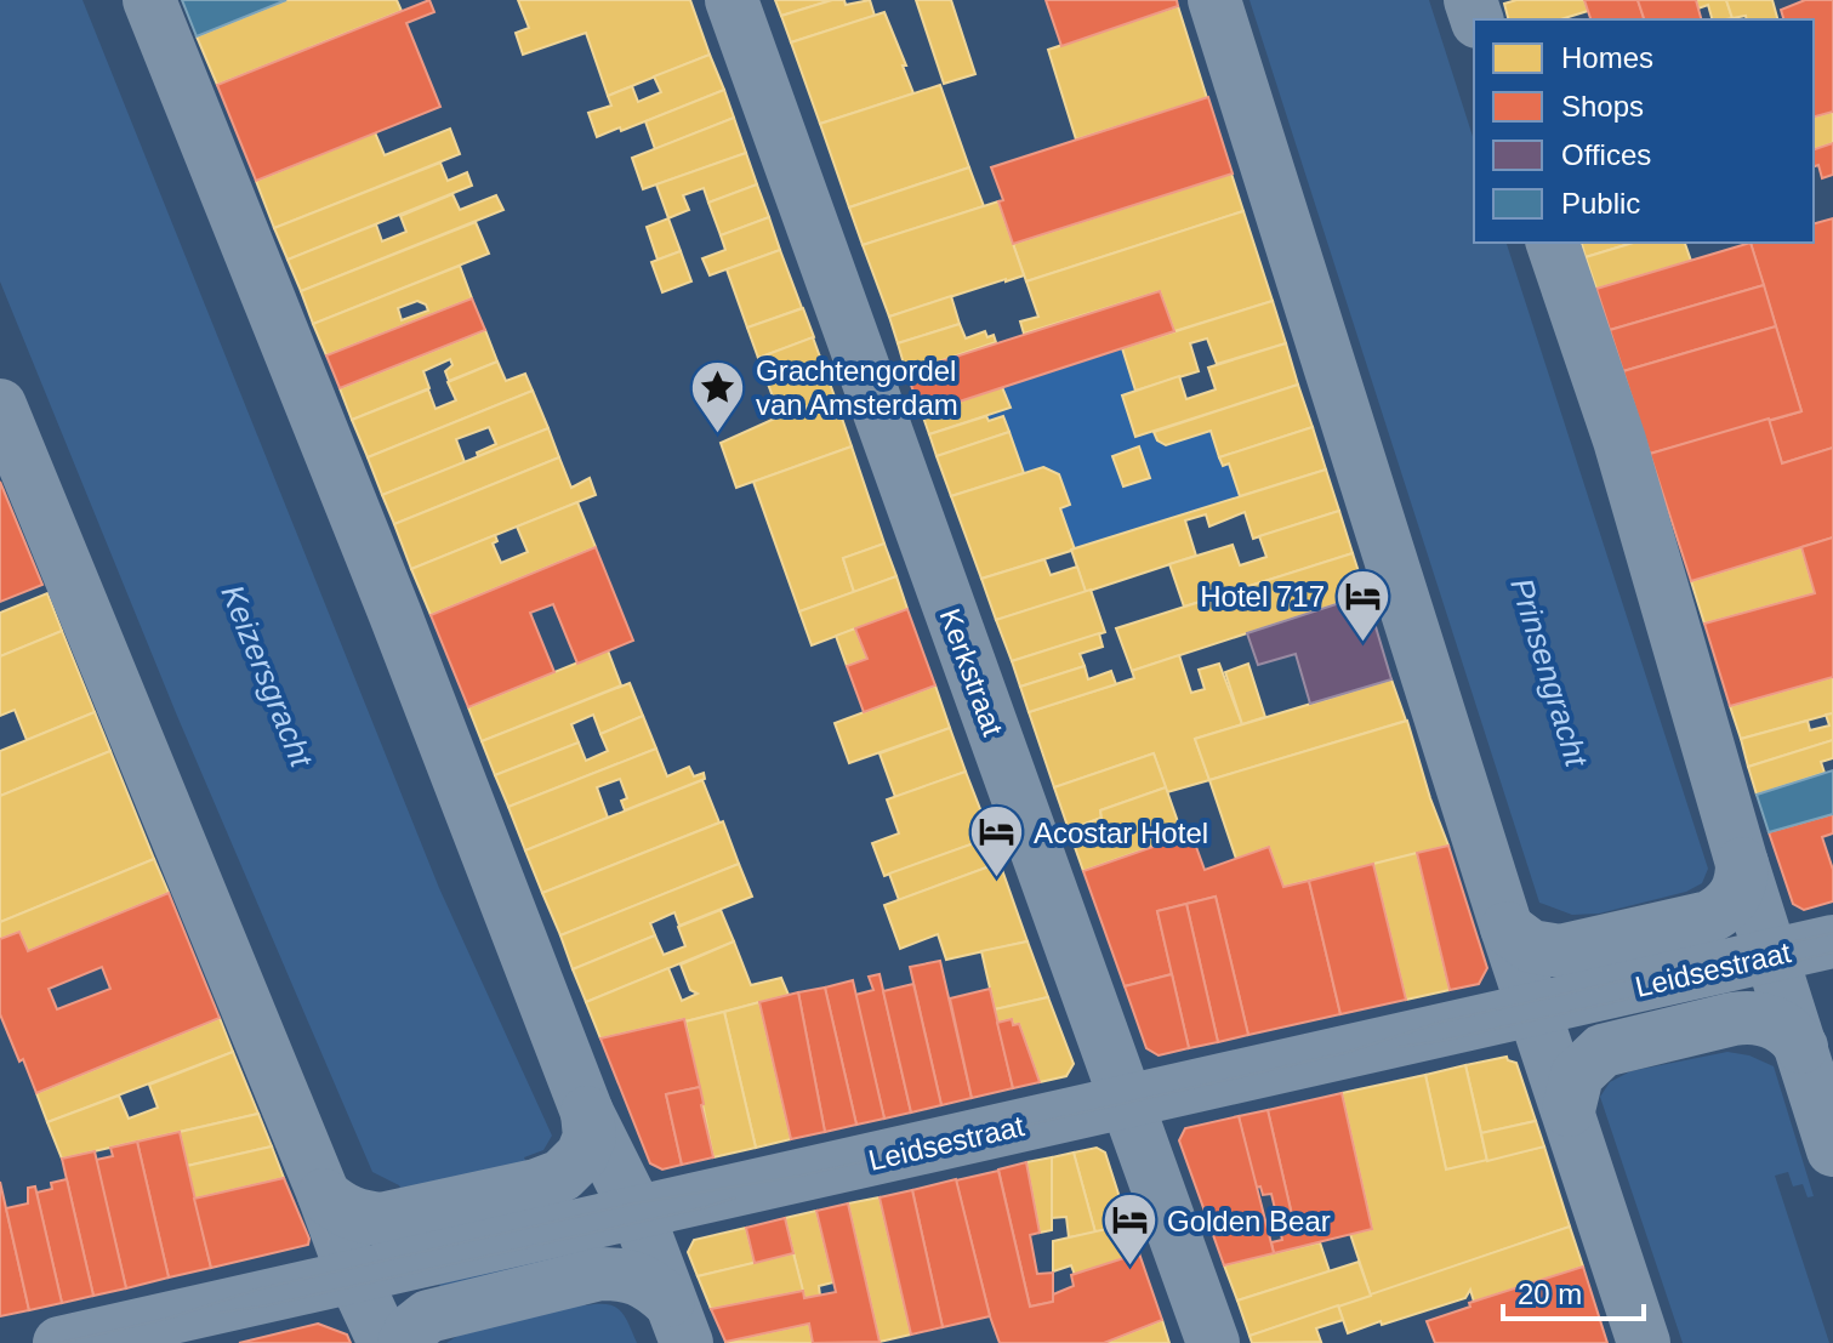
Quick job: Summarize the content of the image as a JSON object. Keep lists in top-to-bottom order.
{
  "streets": {
    "street": ["Kerkstraat", "Leidsestraat"]
  },
  "crossings": [
    ["Kerkstraat", "Leidsestraat"]
  ],
  "water": ["Prinsengracht", "Keizersgracht"],
  "places": {
    "place": ["Grachtengordel van Amsterdam"],
    "hotel": ["Hotel 717", "Acostar Hotel", "Golden Bear"]
  },
  "legend": [
    "Homes",
    "Shops",
    "Offices",
    "Public"
  ],
  "scale_bar": "20 m"
}
